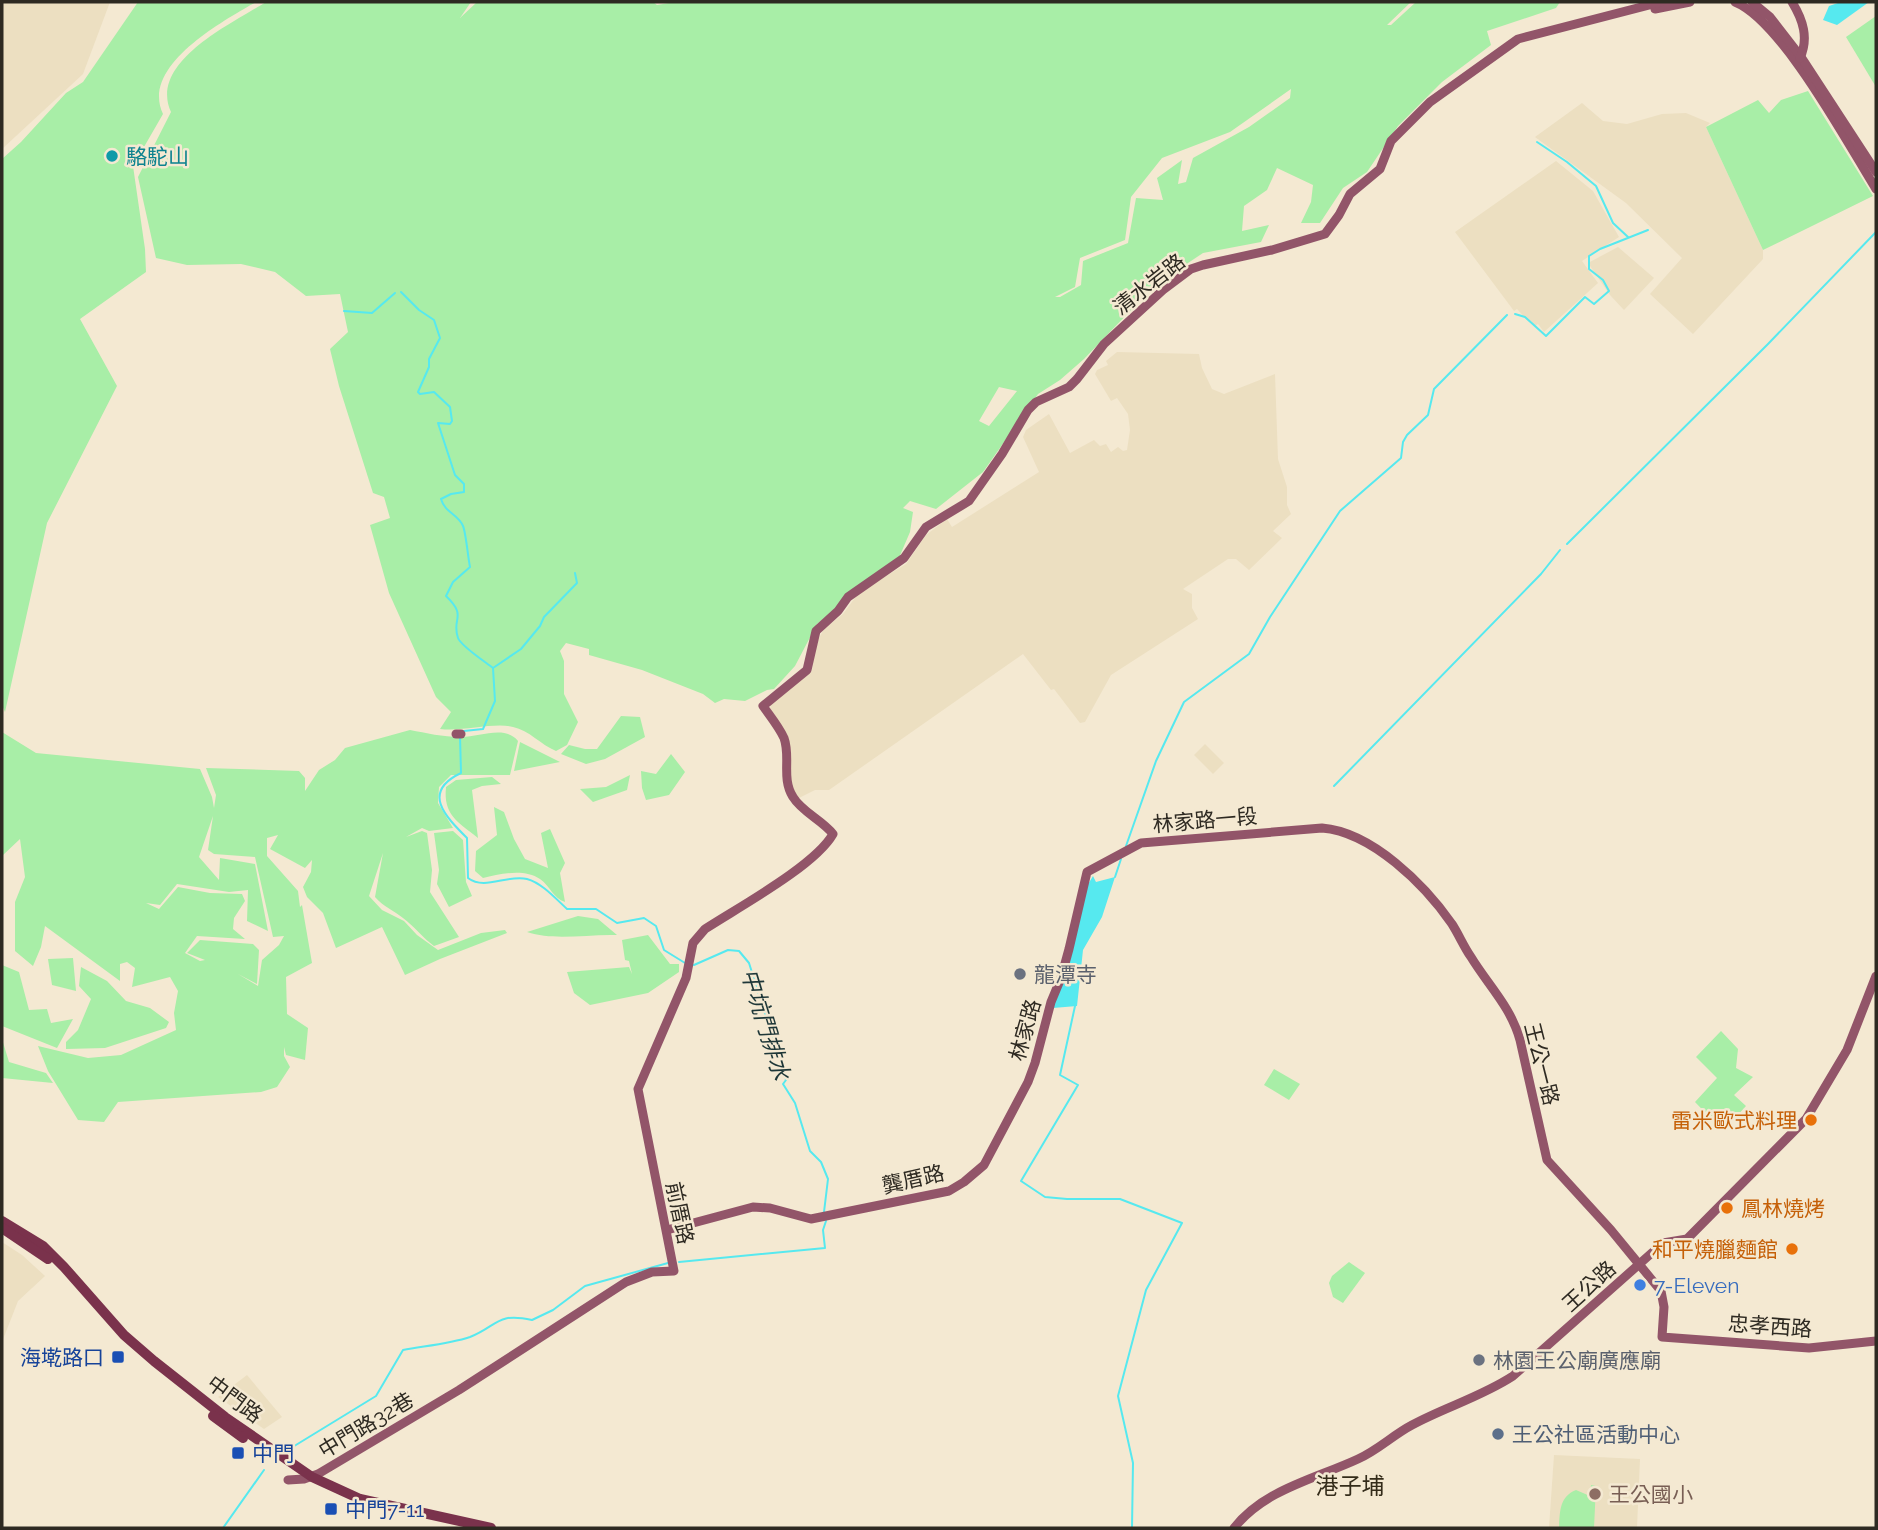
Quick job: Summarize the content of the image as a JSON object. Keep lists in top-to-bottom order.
{
  "streets": {
    "main road": ["中門路"],
    "street": [
      "清水岩路",
      "林家路一段",
      "林家路",
      "王公一路",
      "龔厝路",
      "前厝路",
      "王公路",
      "忠孝西路",
      "中門路32巷"
    ]
  },
  "crossings": [
    ["清水岩路", "前厝路"],
    ["林家路一段", "林家路"],
    ["林家路一段", "王公一路"],
    ["林家路", "龔厝路"],
    ["王公一路", "王公路"],
    ["王公一路", "忠孝西路"],
    ["龔厝路", "前厝路"],
    ["前厝路", "中門路32巷"],
    ["中門路", "中門路32巷"]
  ],
  "districts": ["港子埔"],
  "water": ["中坑門排水"],
  "places": {
    "other": [
      "駱駝山",
      "龍潭寺",
      "雷米歐式料理",
      "鳳林燒烤",
      "和平燒臘麵館",
      "7-Eleven",
      "林園王公廟廣應廟",
      "王公社區活動中心",
      "王公國小"
    ],
    "transit": ["海墘路口", "中門", "中門7-11"]
  }
}
